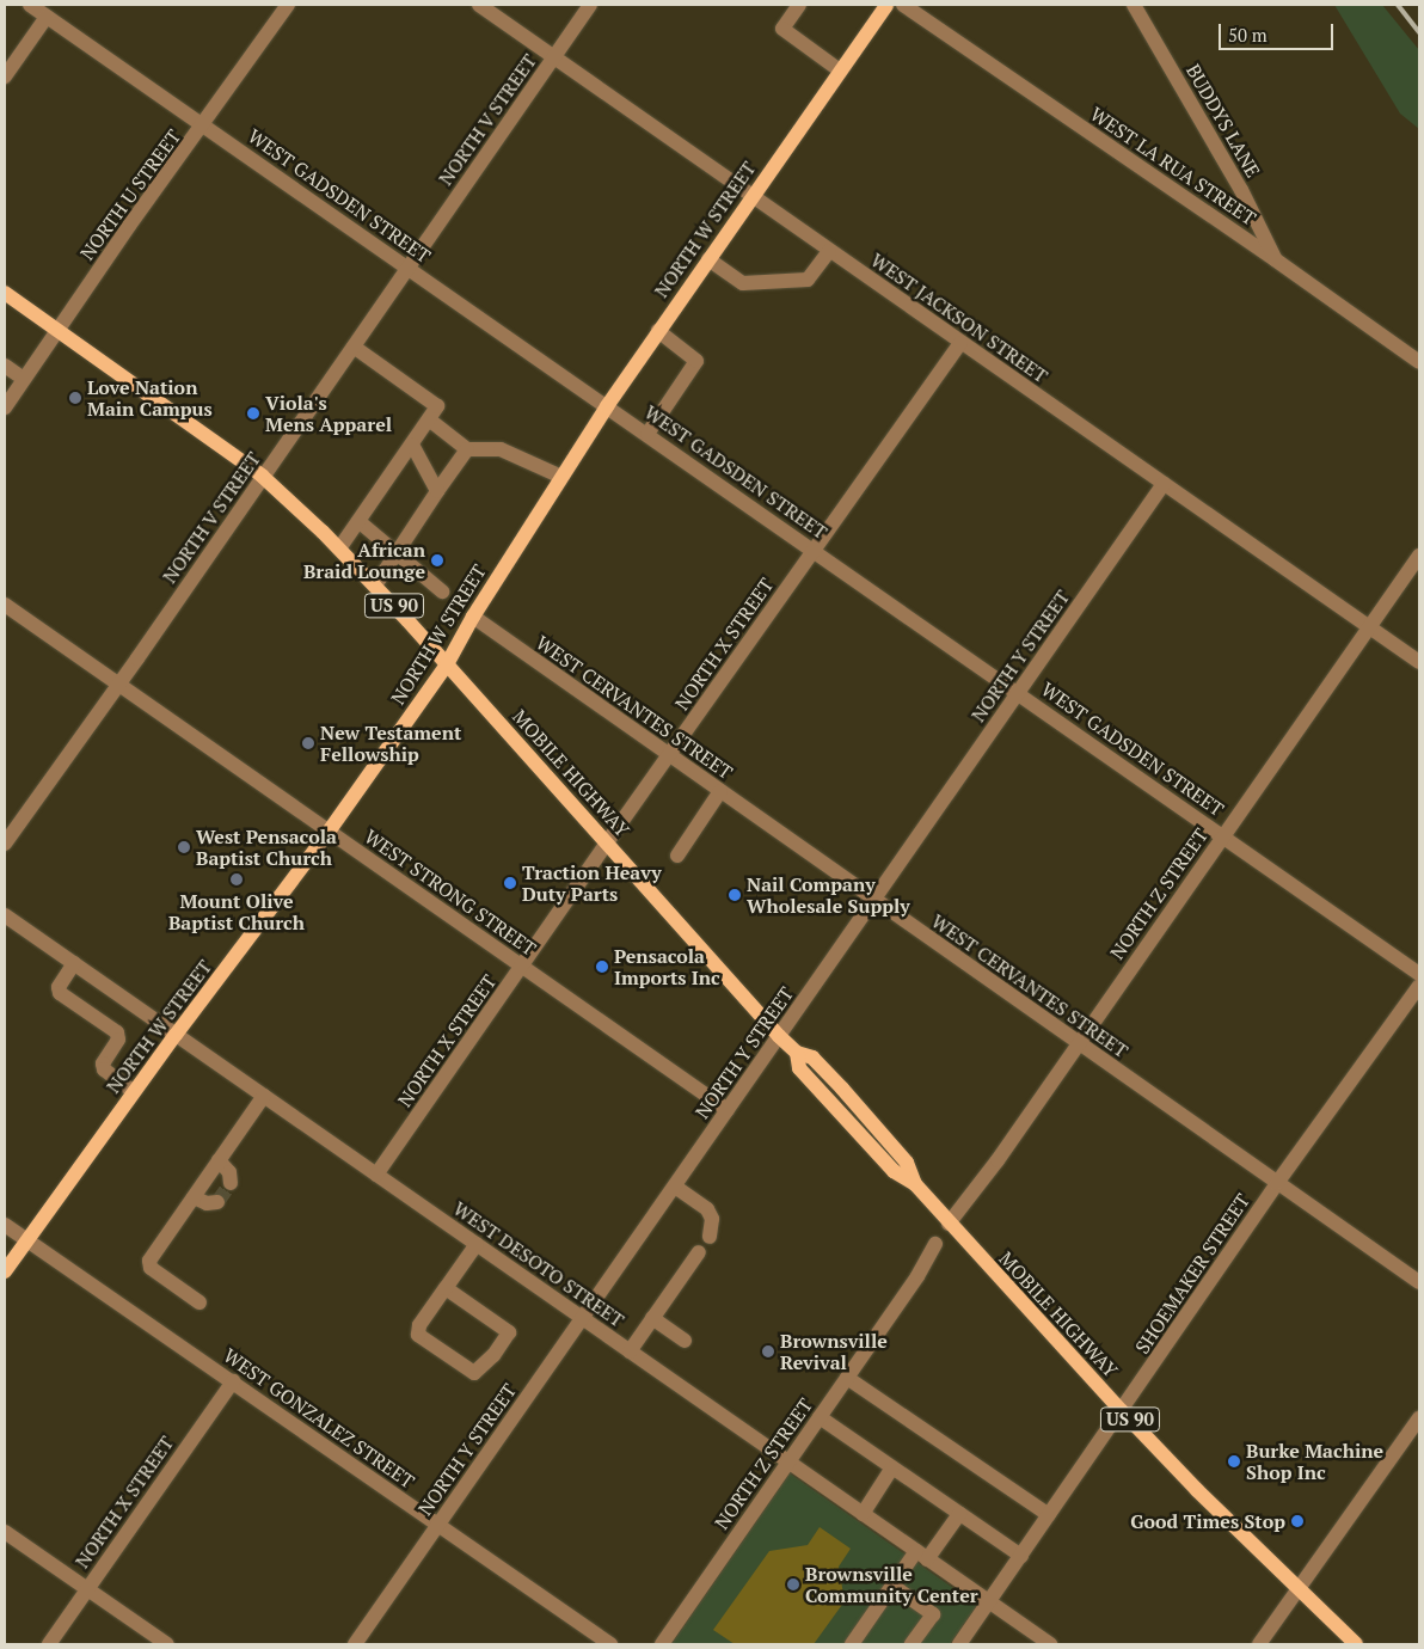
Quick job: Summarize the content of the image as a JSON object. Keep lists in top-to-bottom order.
{
  "streets": {
    "main road": ["NORTH W STREET", "US 90", "MOBILE HIGHWAY"],
    "street": [
      "NORTH V STREET",
      "BUDDYS LANE",
      "WEST LA RUA STREET",
      "NORTH U STREET",
      "WEST GADSDEN STREET",
      "WEST JACKSON STREET",
      "NORTH X STREET",
      "NORTH Y STREET",
      "WEST CERVANTES STREET",
      "WEST STRONG STREET",
      "NORTH Z STREET",
      "WEST DESOTO STREET",
      "SHOEMAKER STREET",
      "WEST GONZALEZ STREET"
    ]
  },
  "crossings": [
    ["NORTH V STREET", "WEST GADSDEN STREET"],
    ["NORTH V STREET", "WEST JACKSON STREET"],
    ["NORTH V STREET", "US 90"],
    ["NORTH V STREET", "WEST STRONG STREET"],
    ["BUDDYS LANE", "WEST LA RUA STREET"],
    ["NORTH U STREET", "WEST GADSDEN STREET"],
    ["NORTH U STREET", "US 90"],
    ["WEST GADSDEN STREET", "NORTH W STREET"],
    ["WEST GADSDEN STREET", "NORTH X STREET"],
    ["WEST GADSDEN STREET", "NORTH Y STREET"],
    ["WEST GADSDEN STREET", "NORTH Z STREET"],
    ["NORTH W STREET", "WEST JACKSON STREET"],
    ["NORTH W STREET", "WEST CERVANTES STREET"],
    ["NORTH W STREET", "MOBILE HIGHWAY"],
    ["NORTH W STREET", "WEST STRONG STREET"],
    ["NORTH W STREET", "WEST DESOTO STREET"],
    ["NORTH W STREET", "WEST GONZALEZ STREET"],
    ["WEST JACKSON STREET", "NORTH X STREET"],
    ["WEST JACKSON STREET", "NORTH Y STREET"],
    ["WEST JACKSON STREET", "NORTH Z STREET"],
    ["US 90", "MOBILE HIGHWAY"],
    ["NORTH X STREET", "WEST CERVANTES STREET"],
    ["NORTH X STREET", "MOBILE HIGHWAY"],
    ["NORTH X STREET", "WEST STRONG STREET"],
    ["NORTH X STREET", "WEST DESOTO STREET"],
    ["NORTH X STREET", "WEST GONZALEZ STREET"],
    ["NORTH Y STREET", "WEST CERVANTES STREET"],
    ["NORTH Y STREET", "MOBILE HIGHWAY"],
    ["NORTH Y STREET", "WEST STRONG STREET"],
    ["NORTH Y STREET", "WEST DESOTO STREET"],
    ["NORTH Y STREET", "WEST GONZALEZ STREET"],
    ["WEST CERVANTES STREET", "NORTH Z STREET"],
    ["WEST CERVANTES STREET", "SHOEMAKER STREET"],
    ["MOBILE HIGHWAY", "NORTH Z STREET"],
    ["MOBILE HIGHWAY", "SHOEMAKER STREET"],
    ["NORTH Z STREET", "WEST DESOTO STREET"],
    ["WEST DESOTO STREET", "SHOEMAKER STREET"]
  ],
  "places": [
    "Love Nation Main Campus",
    "Viola's Mens Apparel",
    "African Braid Lounge",
    "New Testament Fellowship",
    "West Pensacola Baptist Church",
    "Mount Olive Baptist Church",
    "Traction Heavy Duty Parts",
    "Nail Company Wholesale Supply",
    "Pensacola Imports Inc",
    "Brownsville Revival",
    "Burke Machine Shop Inc",
    "Good Times Stop",
    "Brownsville Community Center"
  ],
  "scale_bar": "50 m"
}
